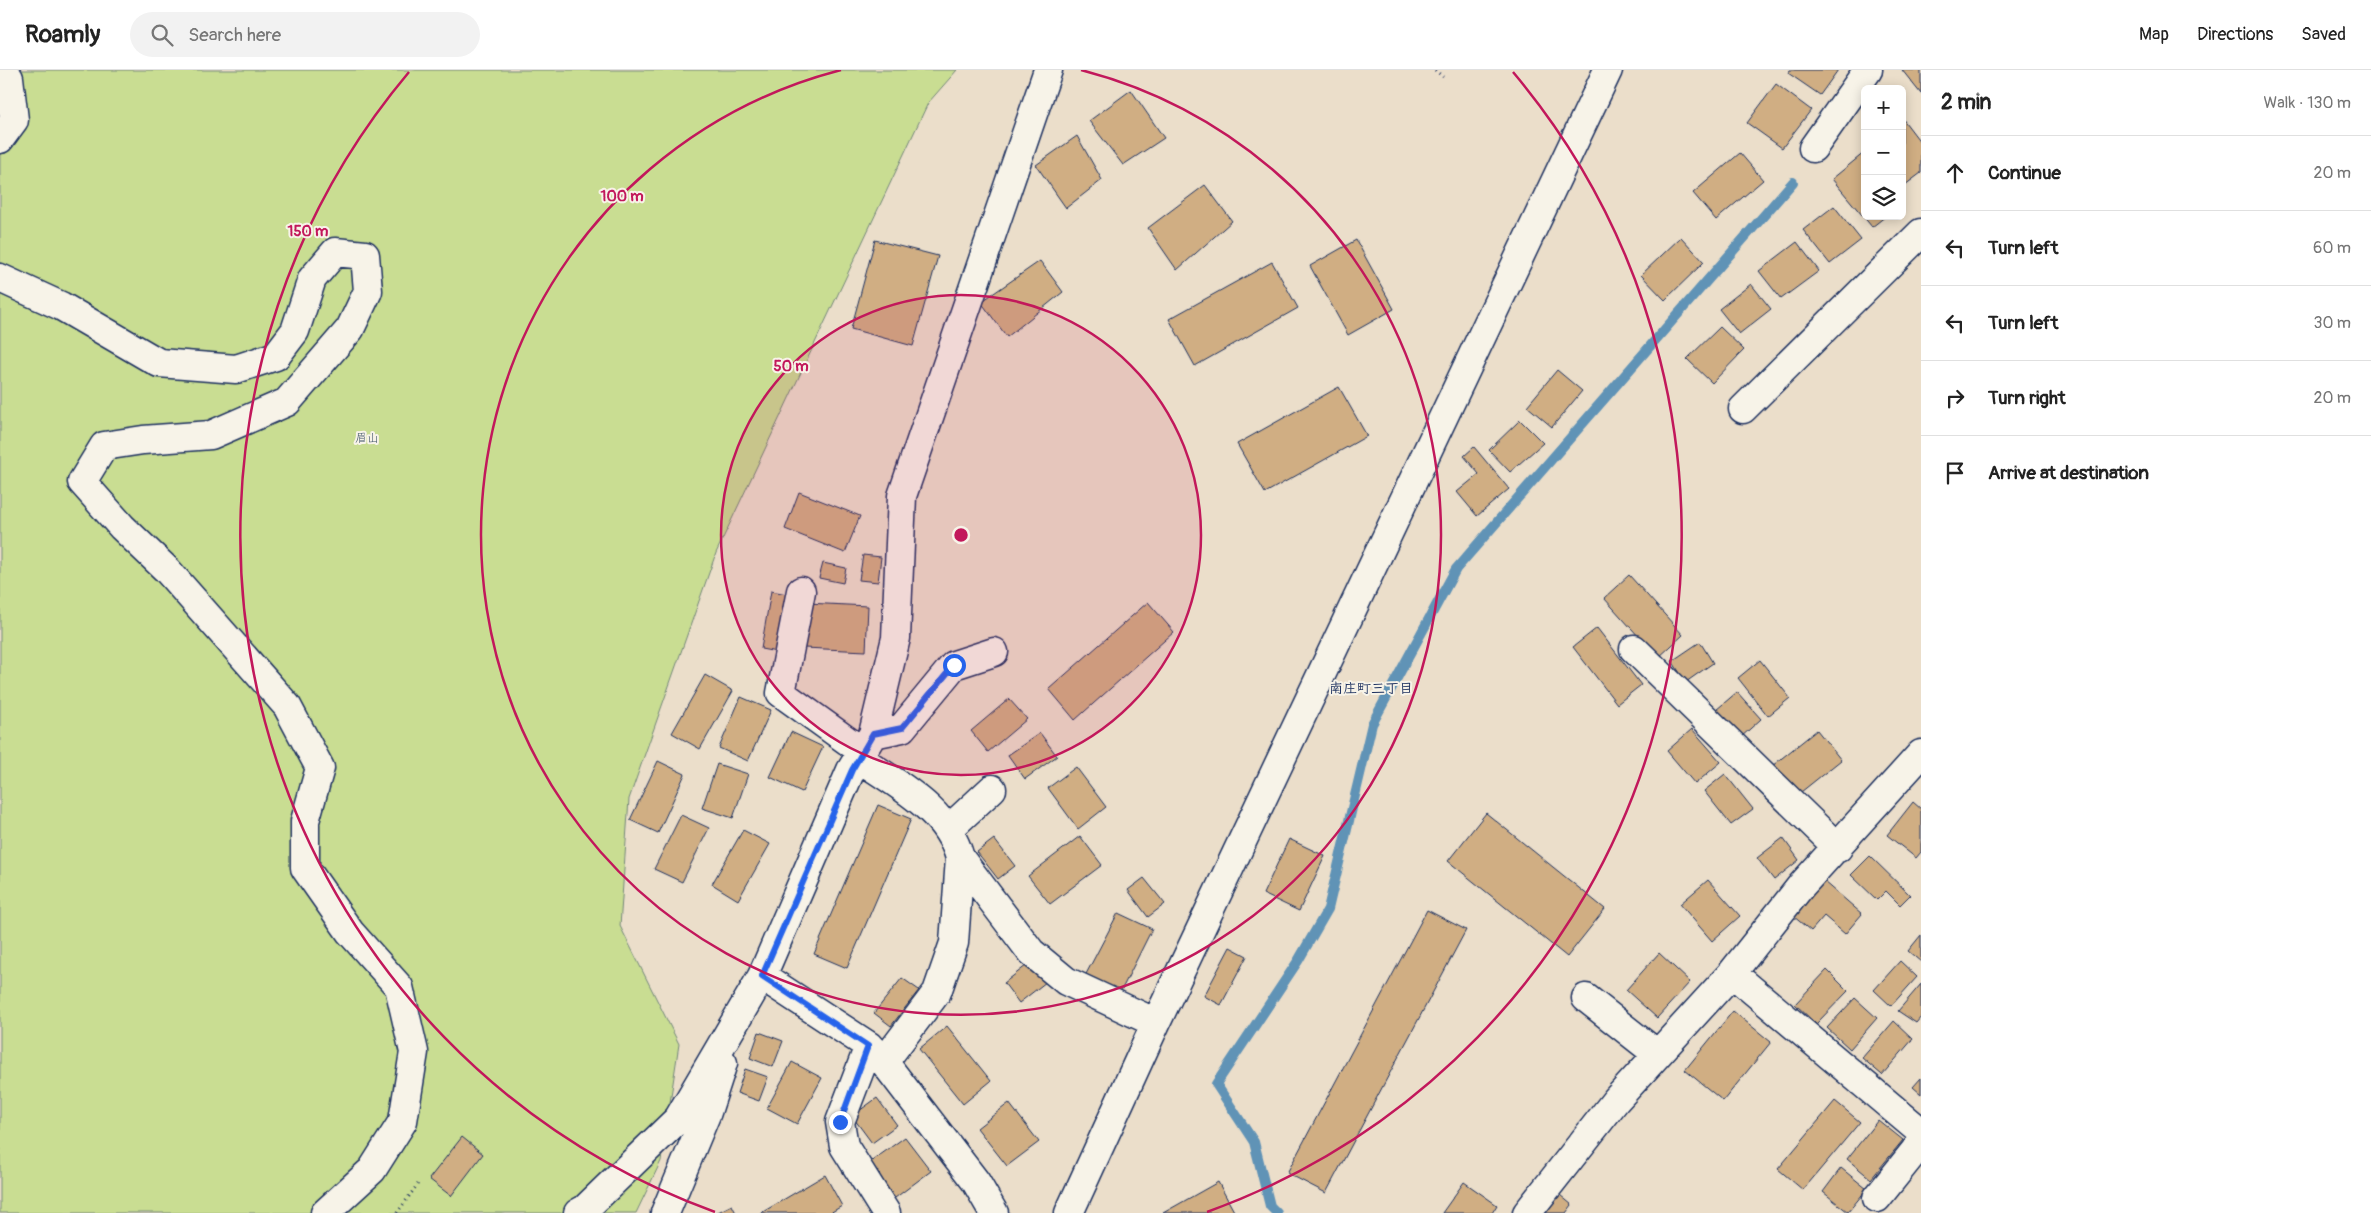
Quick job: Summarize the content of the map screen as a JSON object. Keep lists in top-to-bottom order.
{
  "districts": ["南庄町三丁目"],
  "parks": ["眉山"],
  "page": {
    "header": "Roamly",
    "search": "Search here",
    "nav": ["Map", "Directions", "Saved"],
    "heading": ["2 min", "Walk · 130 m"],
    "map_buttons": ["+", "−"],
    "list": [
      ["Continue", "20 m"],
      ["Turn left", "60 m"],
      ["Turn left", "30 m"],
      ["Turn right", "20 m"],
      "Arrive at destination"
    ]
  },
  "rings": ["100 m", "150 m", "50 m"]
}
